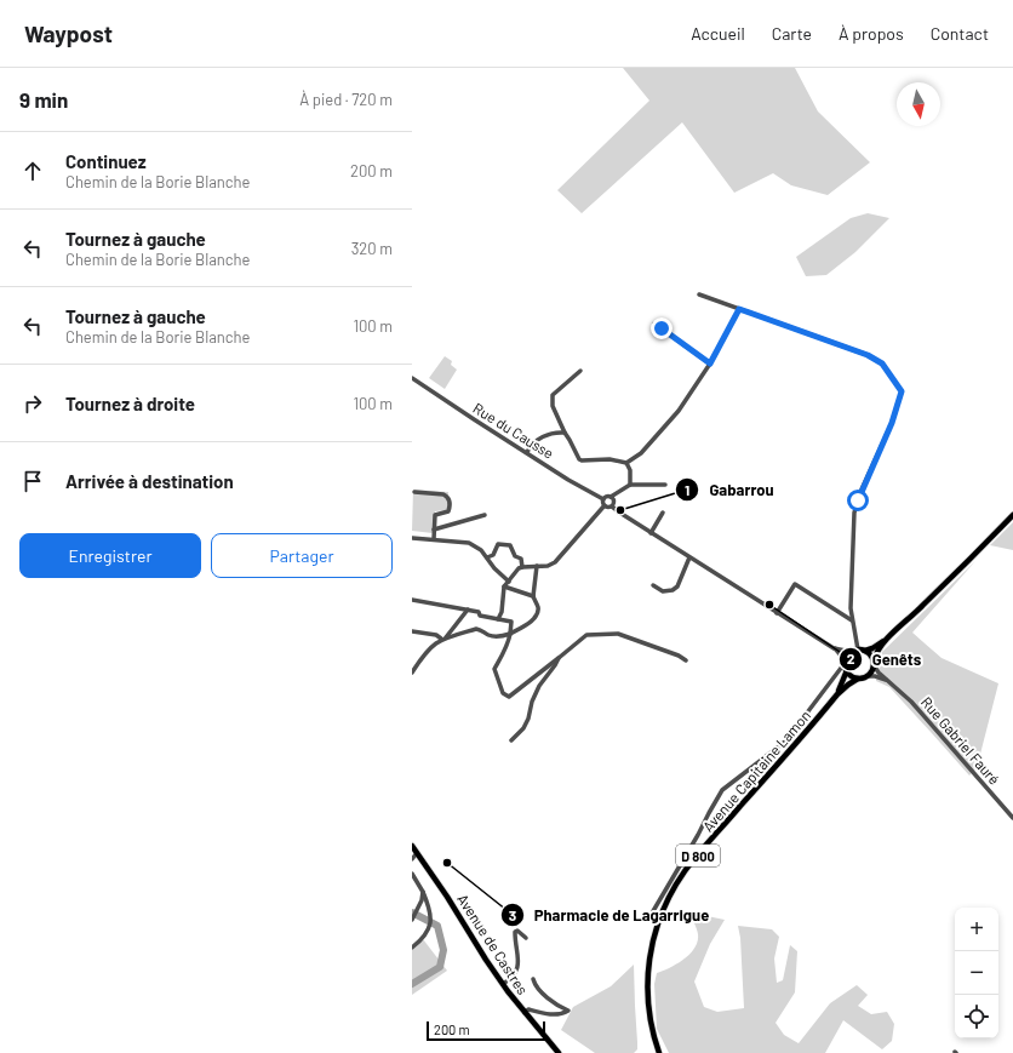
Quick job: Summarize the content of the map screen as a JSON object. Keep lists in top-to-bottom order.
{
  "streets": {
    "main road": ["Avenue Capitaine Lamon", "D 800", "Avenue de Castres"],
    "street": ["Rue du Causse", "Rue Gabriel Fauré"]
  },
  "crossings": [
    ["Rue Gabriel Fauré", "Avenue Capitaine Lamon"]
  ],
  "places": ["Gabarrou", "Genêts", "Pharmacie de Lagarrigue"],
  "scale_bar": "200 m",
  "north": "bottom",
  "page": {
    "header": "Waypost",
    "nav": [
      "Accueil",
      "Carte",
      "À propos",
      "Contact"
    ],
    "heading": ["9 min", "À pied · 720 m"],
    "list": [
      ["Continuez", "Chemin de la Borie Blanche", "200 m"],
      ["Tournez à gauche", "Chemin de la Borie Blanche", "320 m"],
      ["Tournez à gauche", "Chemin de la Borie Blanche", "100 m"],
      ["Tournez à droite", "100 m"],
      "Arrivée à destination"
    ],
    "buttons": ["Enregistrer", "Partager"],
    "map_buttons": ["+", "−"],
    "scale": "200 m"
  }
}
